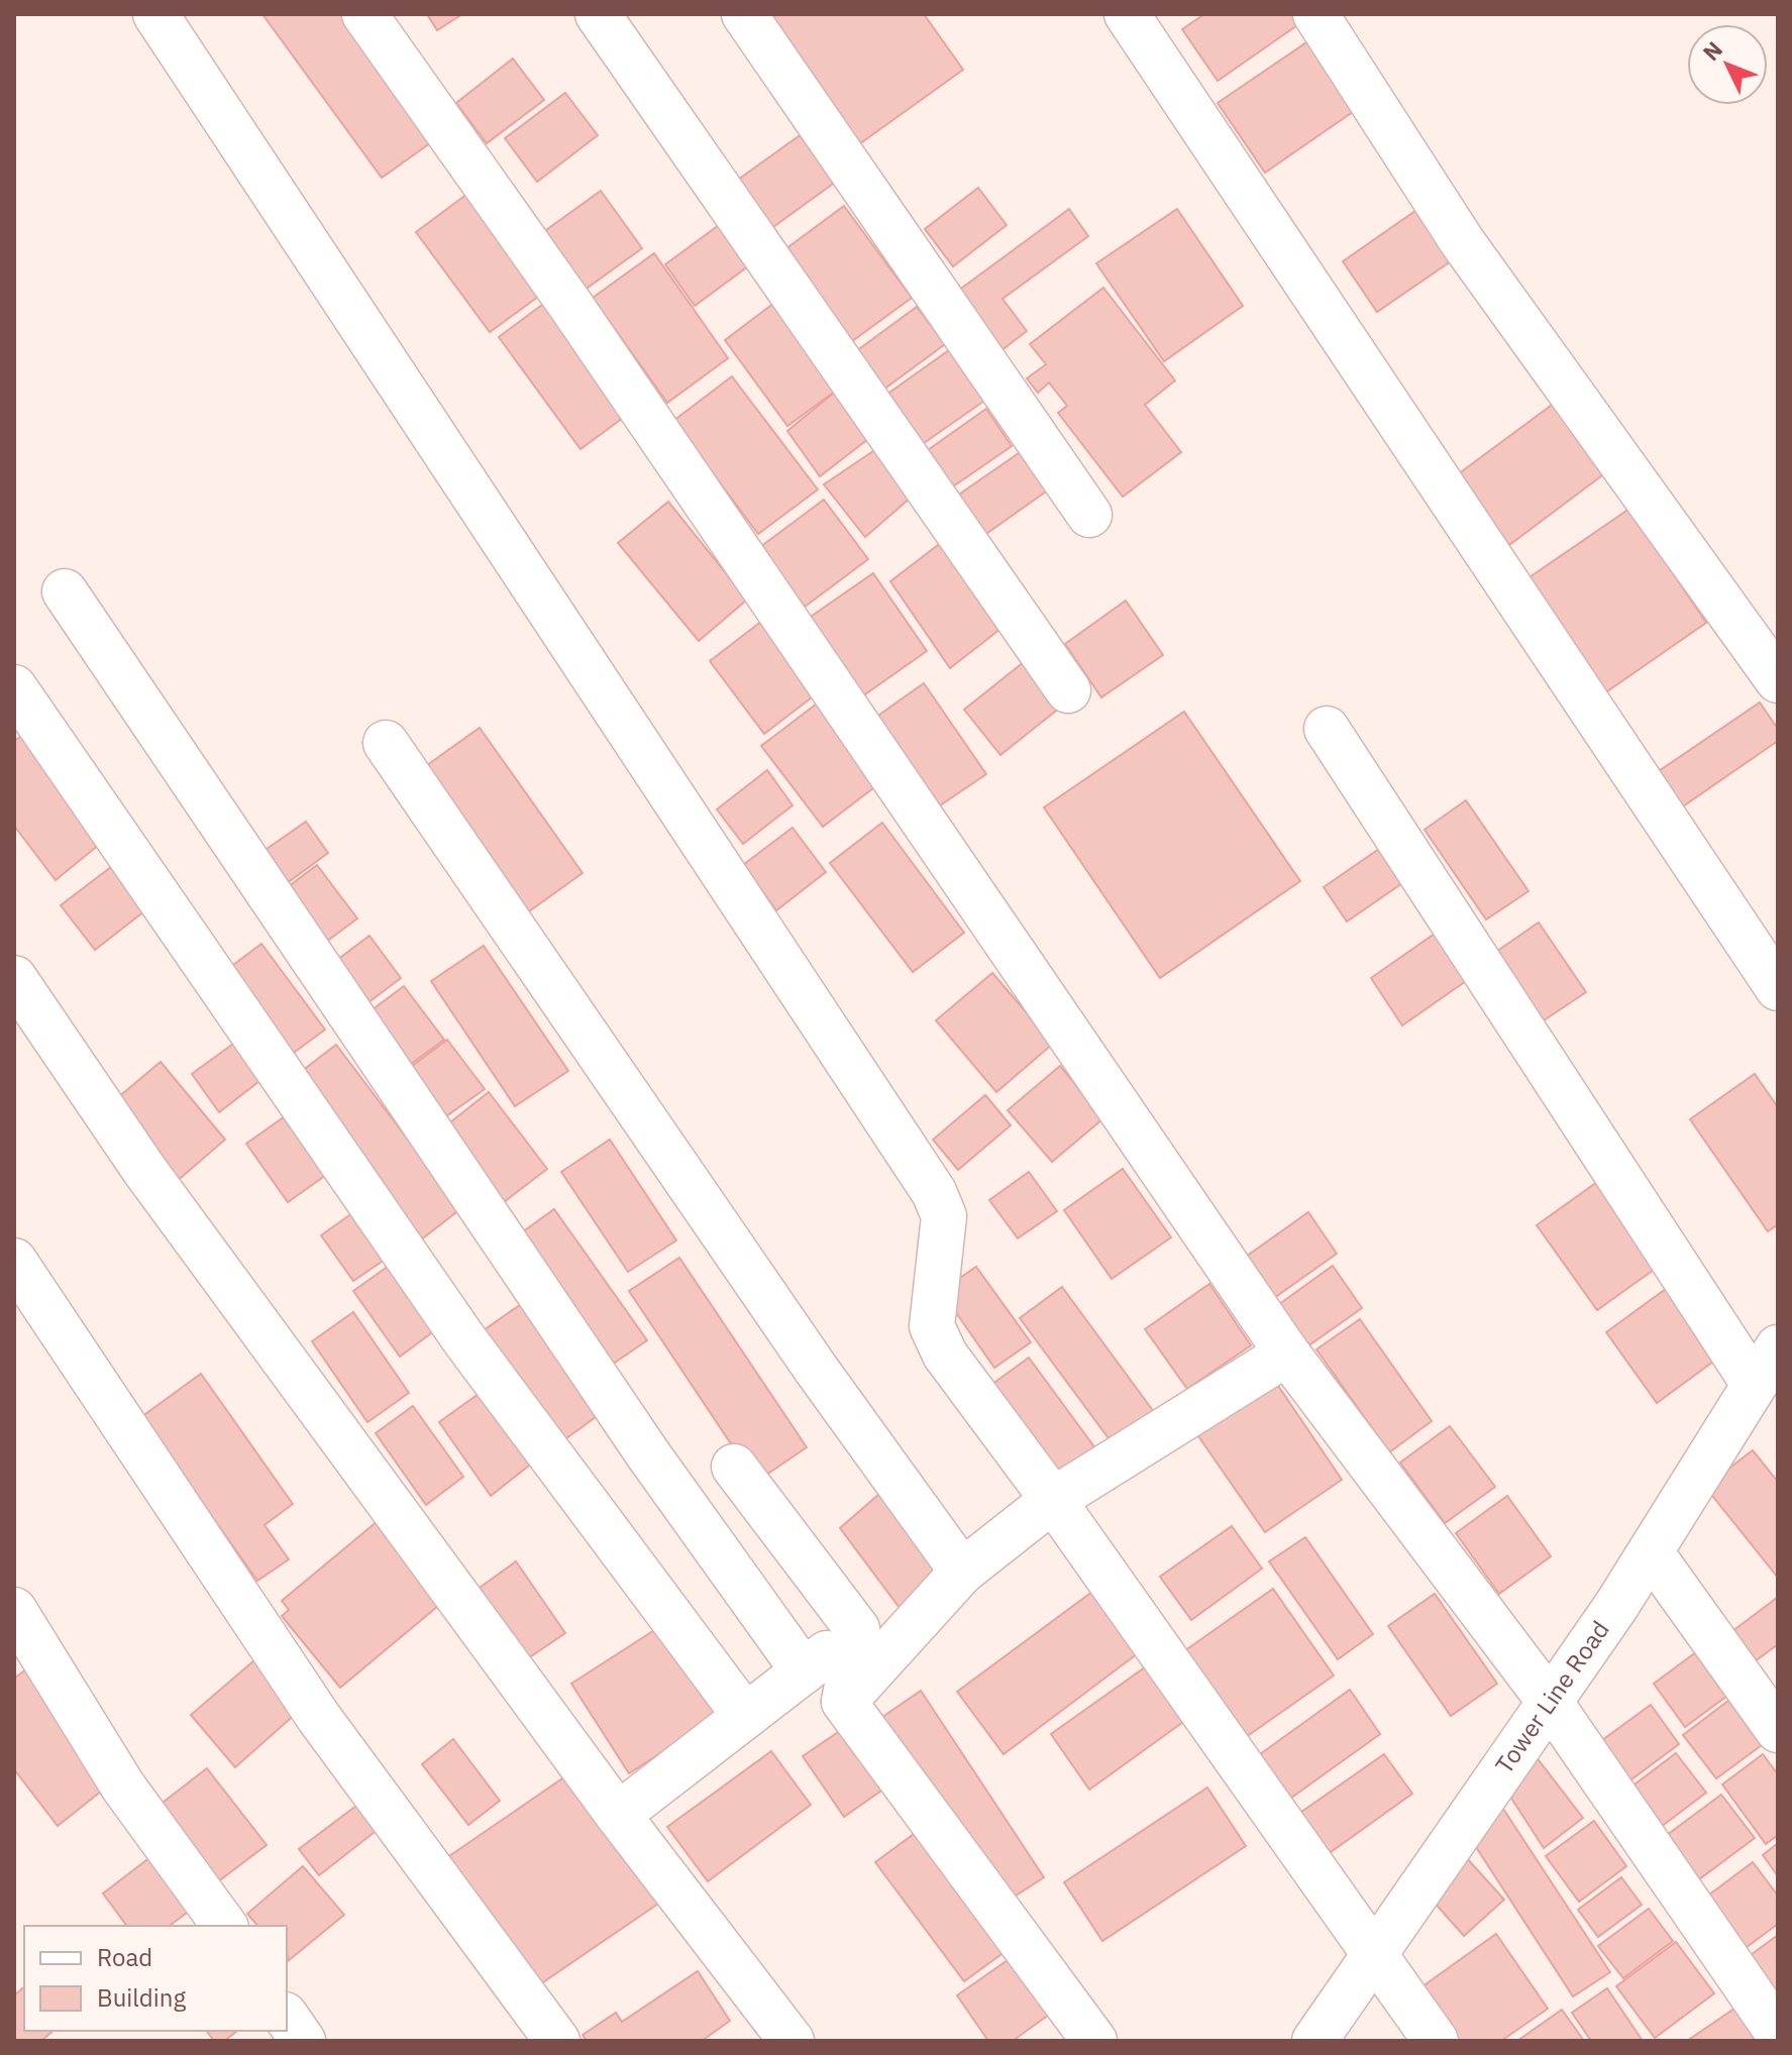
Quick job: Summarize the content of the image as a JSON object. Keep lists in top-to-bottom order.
{
  "streets": {
    "street": ["Tower Line Road"]
  },
  "legend": ["Road", "Building"],
  "north": "top left"
}
